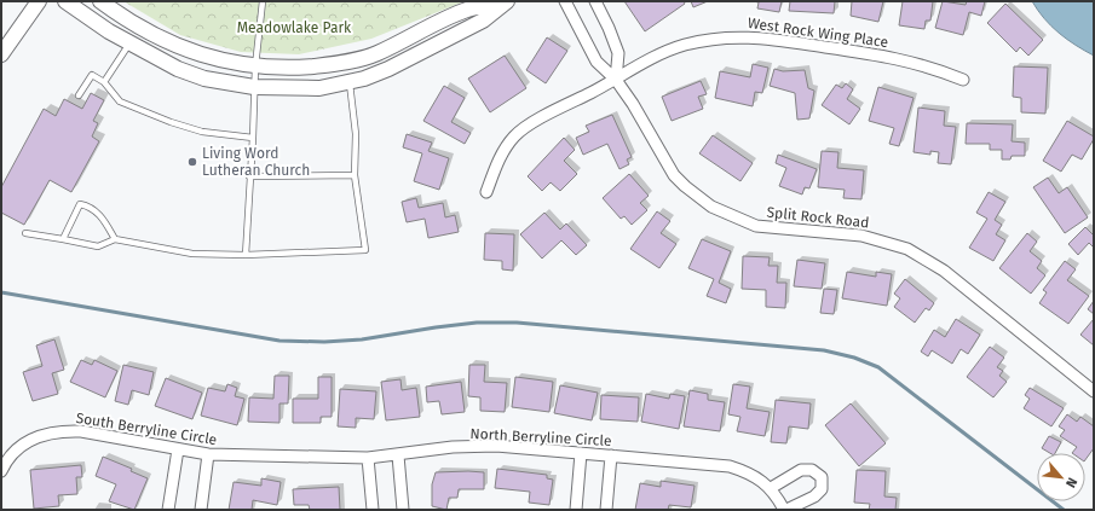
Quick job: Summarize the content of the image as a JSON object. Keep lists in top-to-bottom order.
{
  "streets": {
    "street": [
      "West Rock Wing Place",
      "Split Rock Road",
      "South Berryline Circle",
      "North Berryline Circle"
    ]
  },
  "crossings": [
    ["West Rock Wing Place", "Split Rock Road"],
    ["South Berryline Circle", "North Berryline Circle"]
  ],
  "parks": ["Meadowlake Park"],
  "places": ["Living Word Lutheran Church"],
  "north": "bottom right"
}
